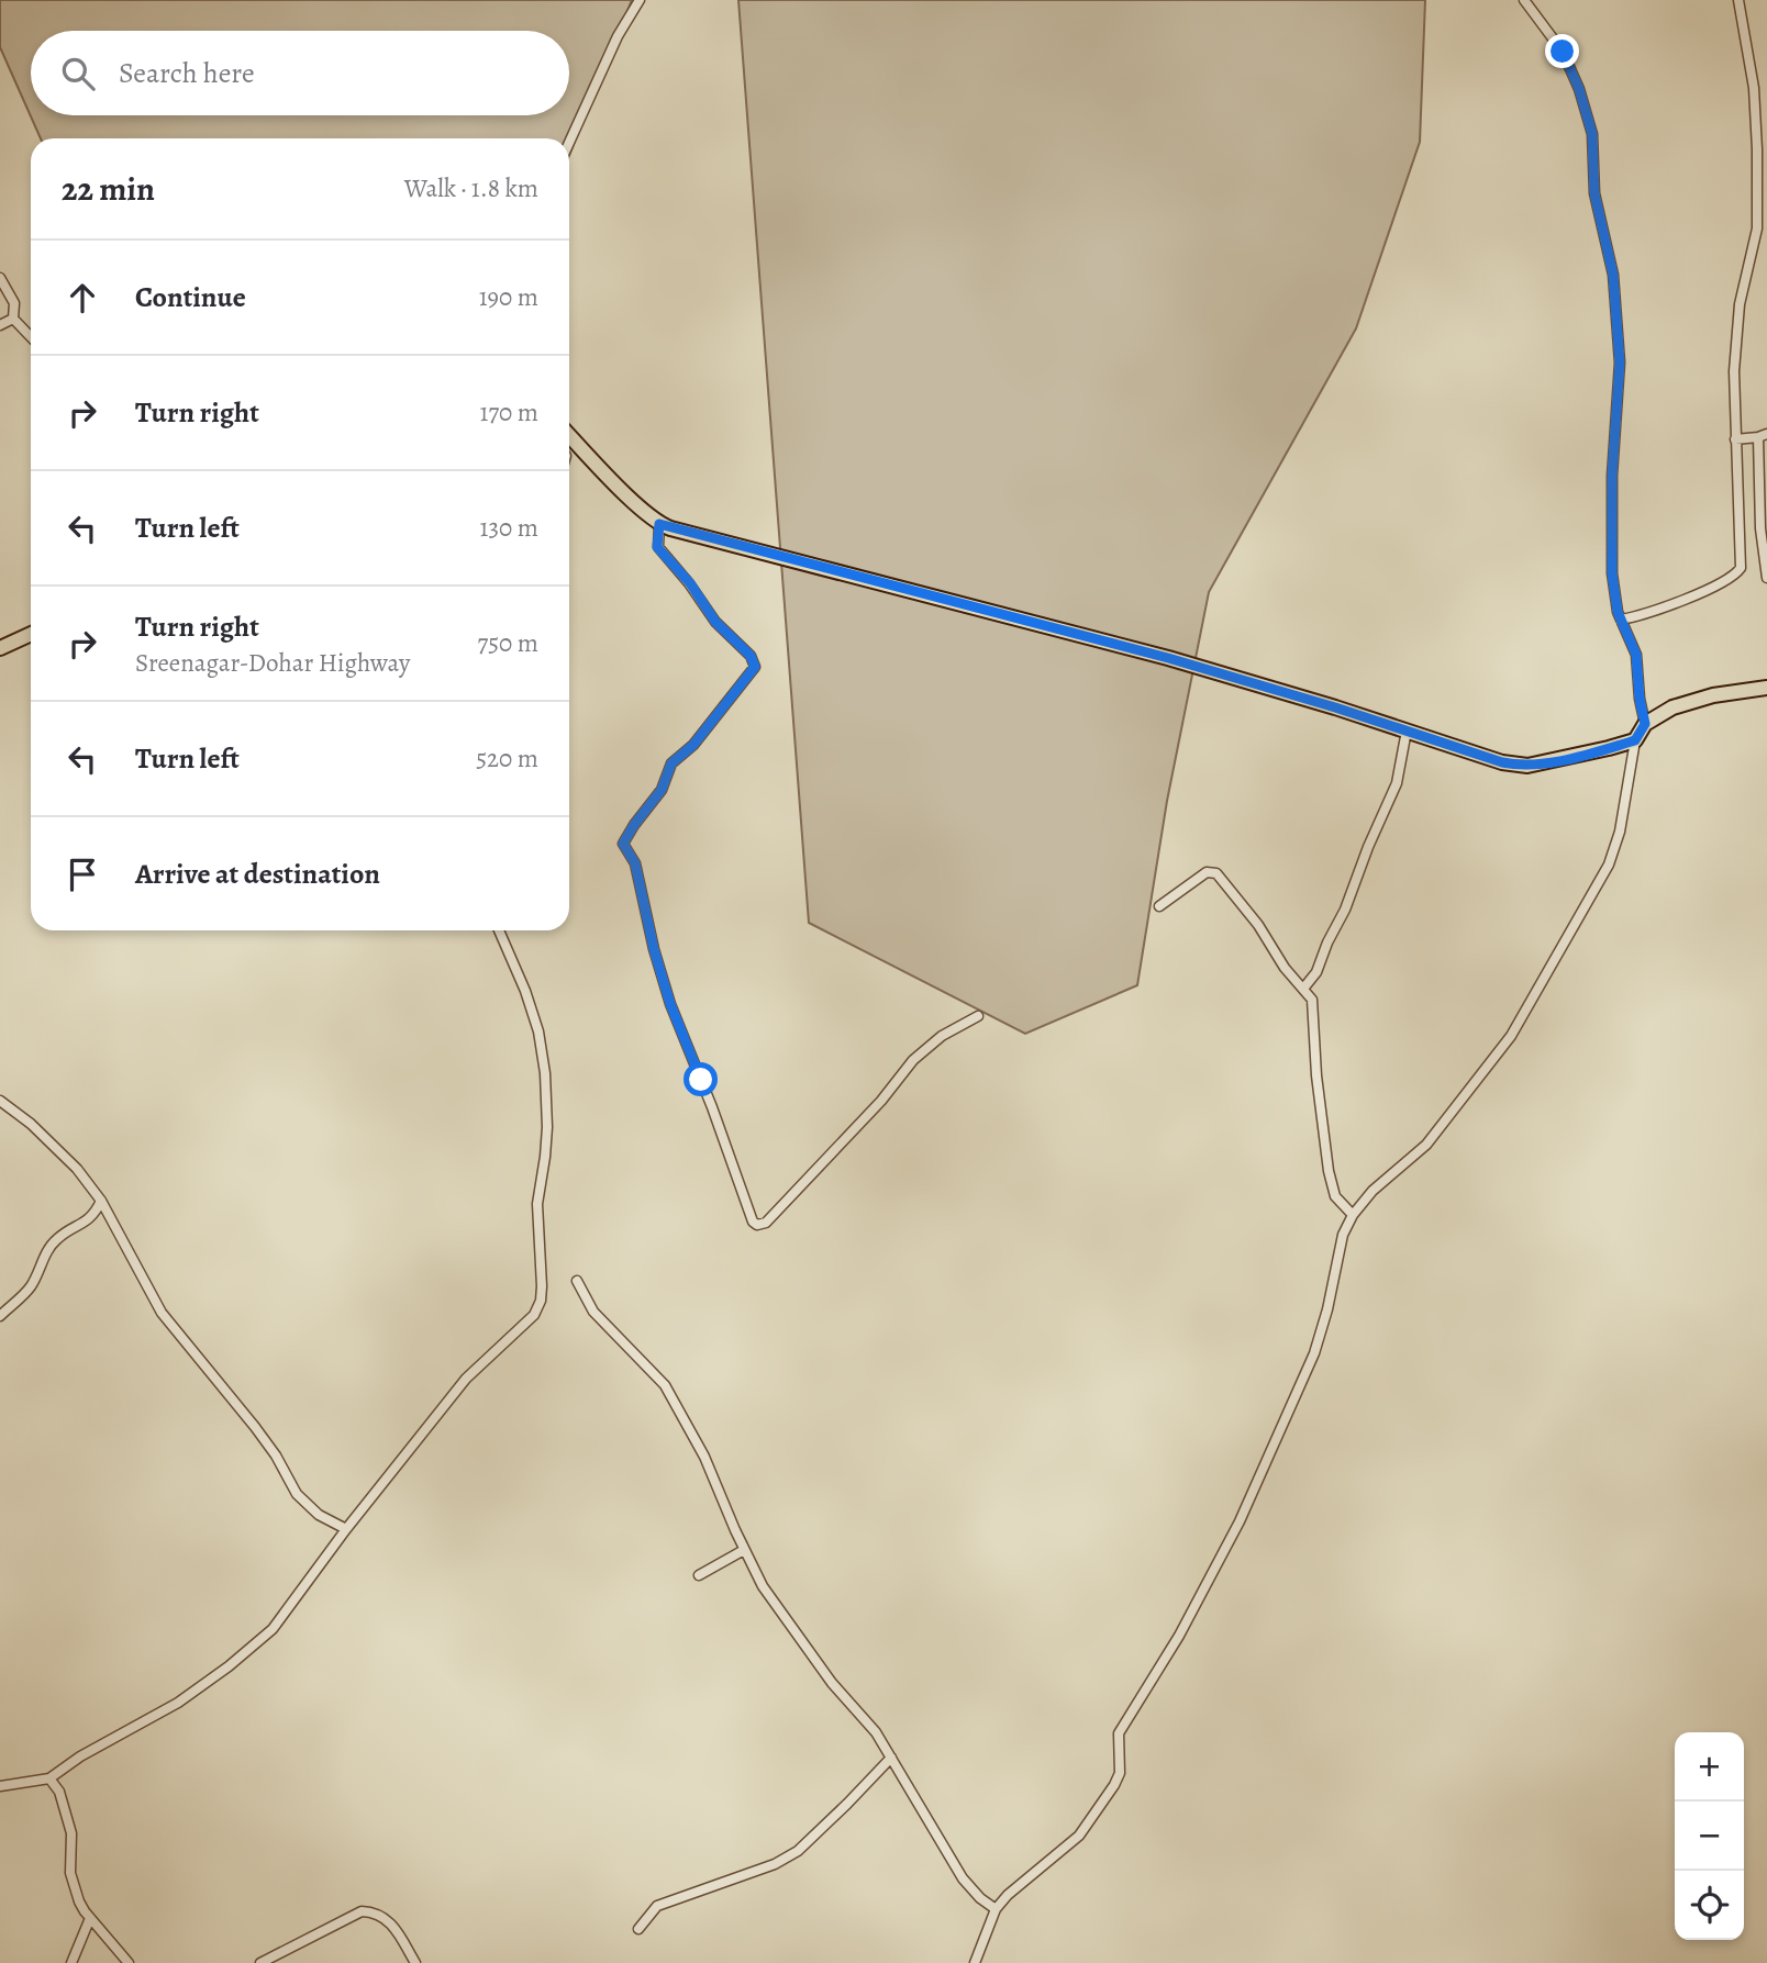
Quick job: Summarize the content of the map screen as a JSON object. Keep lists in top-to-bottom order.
{
  "page": {
    "search": "Search here",
    "heading": ["22 min", "Walk · 1.8 km"],
    "list": [
      ["Continue", "190 m"],
      ["Turn right", "170 m"],
      ["Turn left", "130 m"],
      ["Turn right", "Sreenagar-Dohar Highway", "750 m"],
      ["Turn left", "520 m"],
      "Arrive at destination"
    ],
    "map_buttons": ["+", "−"]
  }
}
